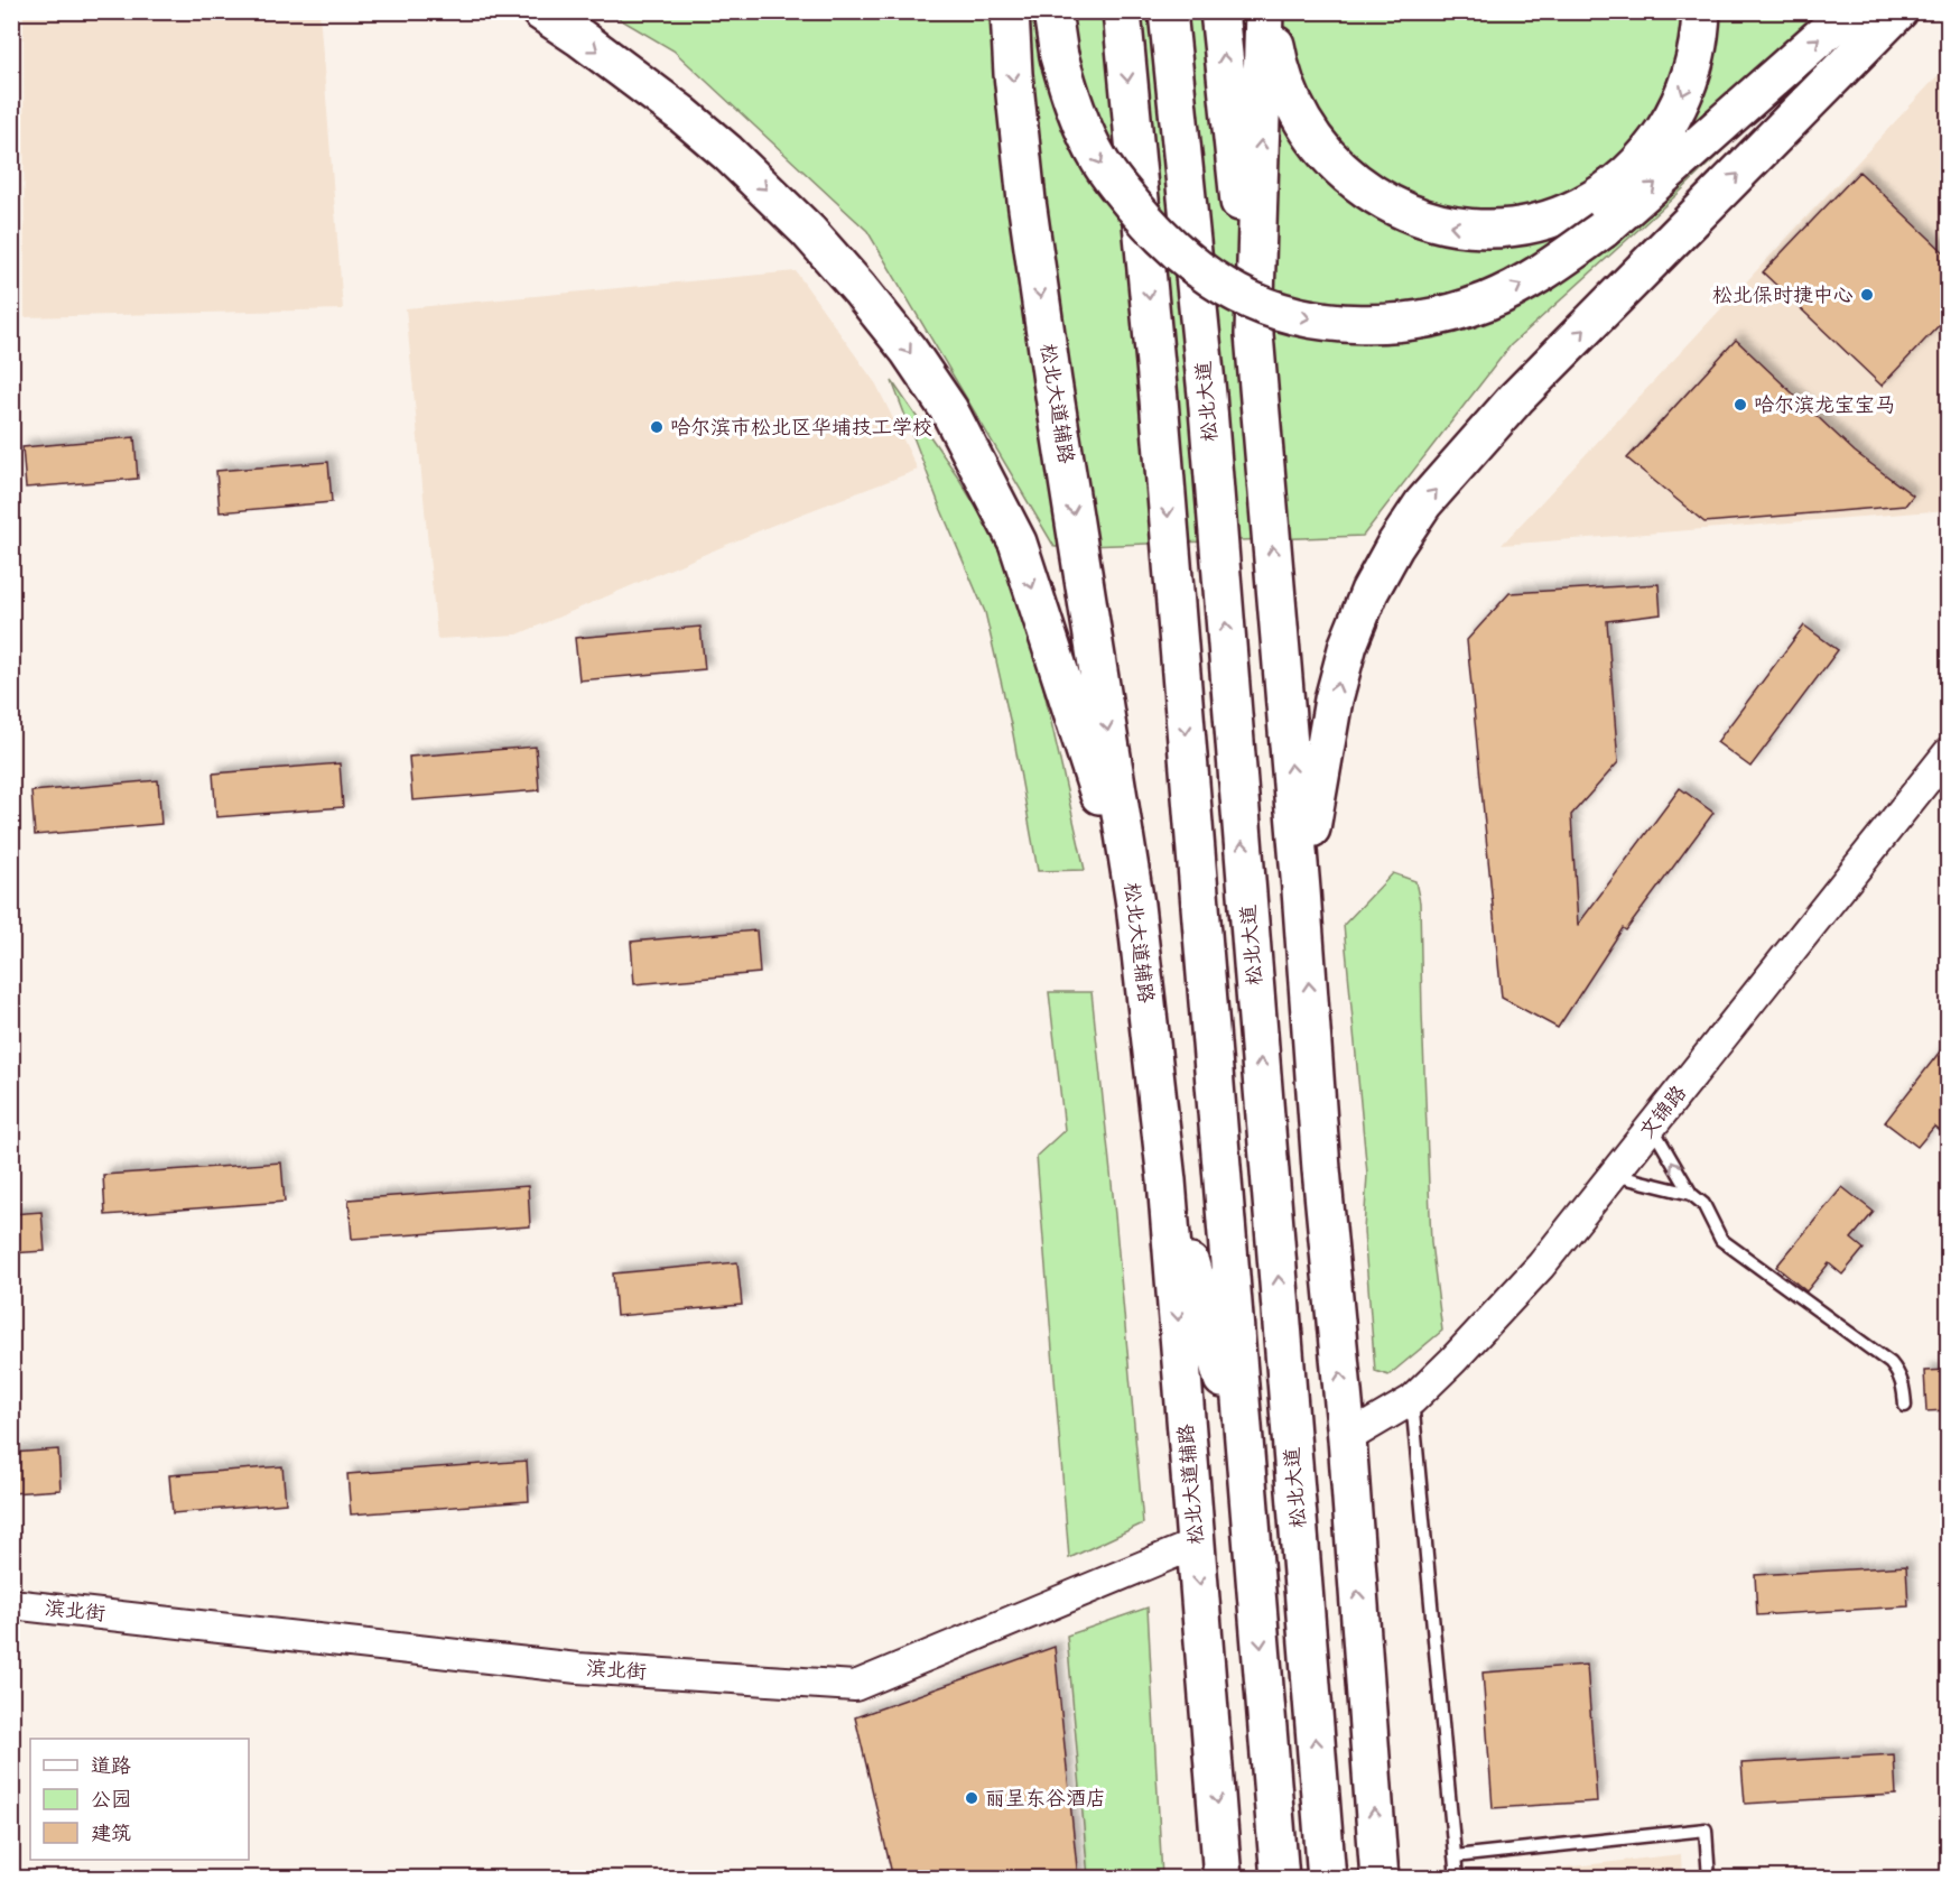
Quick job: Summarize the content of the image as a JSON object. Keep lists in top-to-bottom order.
{
  "streets": {
    "highway": ["松北大道", "松北大道辅路"],
    "street": ["文锦路", "滨北街"]
  },
  "crossings": [
    ["松北大道辅路", "滨北街"]
  ],
  "places": [
    "松北保时捷中心",
    "哈尔滨龙宝宝马",
    "哈尔滨市松北区华埔技工学校",
    "丽呈东谷酒店"
  ],
  "legend": ["道路", "公园", "建筑"]
}
